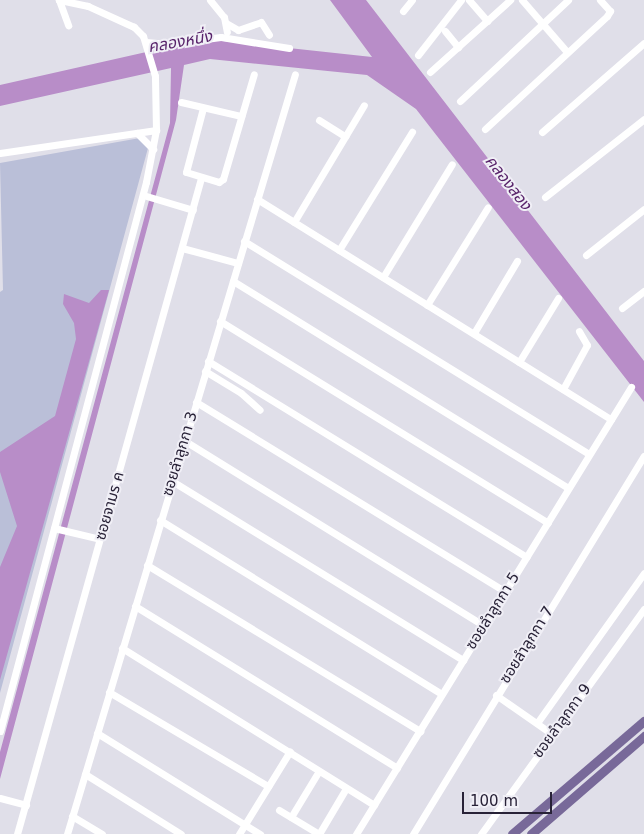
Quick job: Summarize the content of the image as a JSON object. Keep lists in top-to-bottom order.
{
  "streets": {
    "street": [
      "ซอยลำลูกกา 3",
      "ซอยจามร ค",
      "ซอยลำลูกกา 5",
      "ซอยลำลูกกา 7",
      "ซอยลำลูกกา 9"
    ]
  },
  "water": ["คลองหนึ่ง", "คลองสอง"],
  "scale_bar": "100 m"
}
